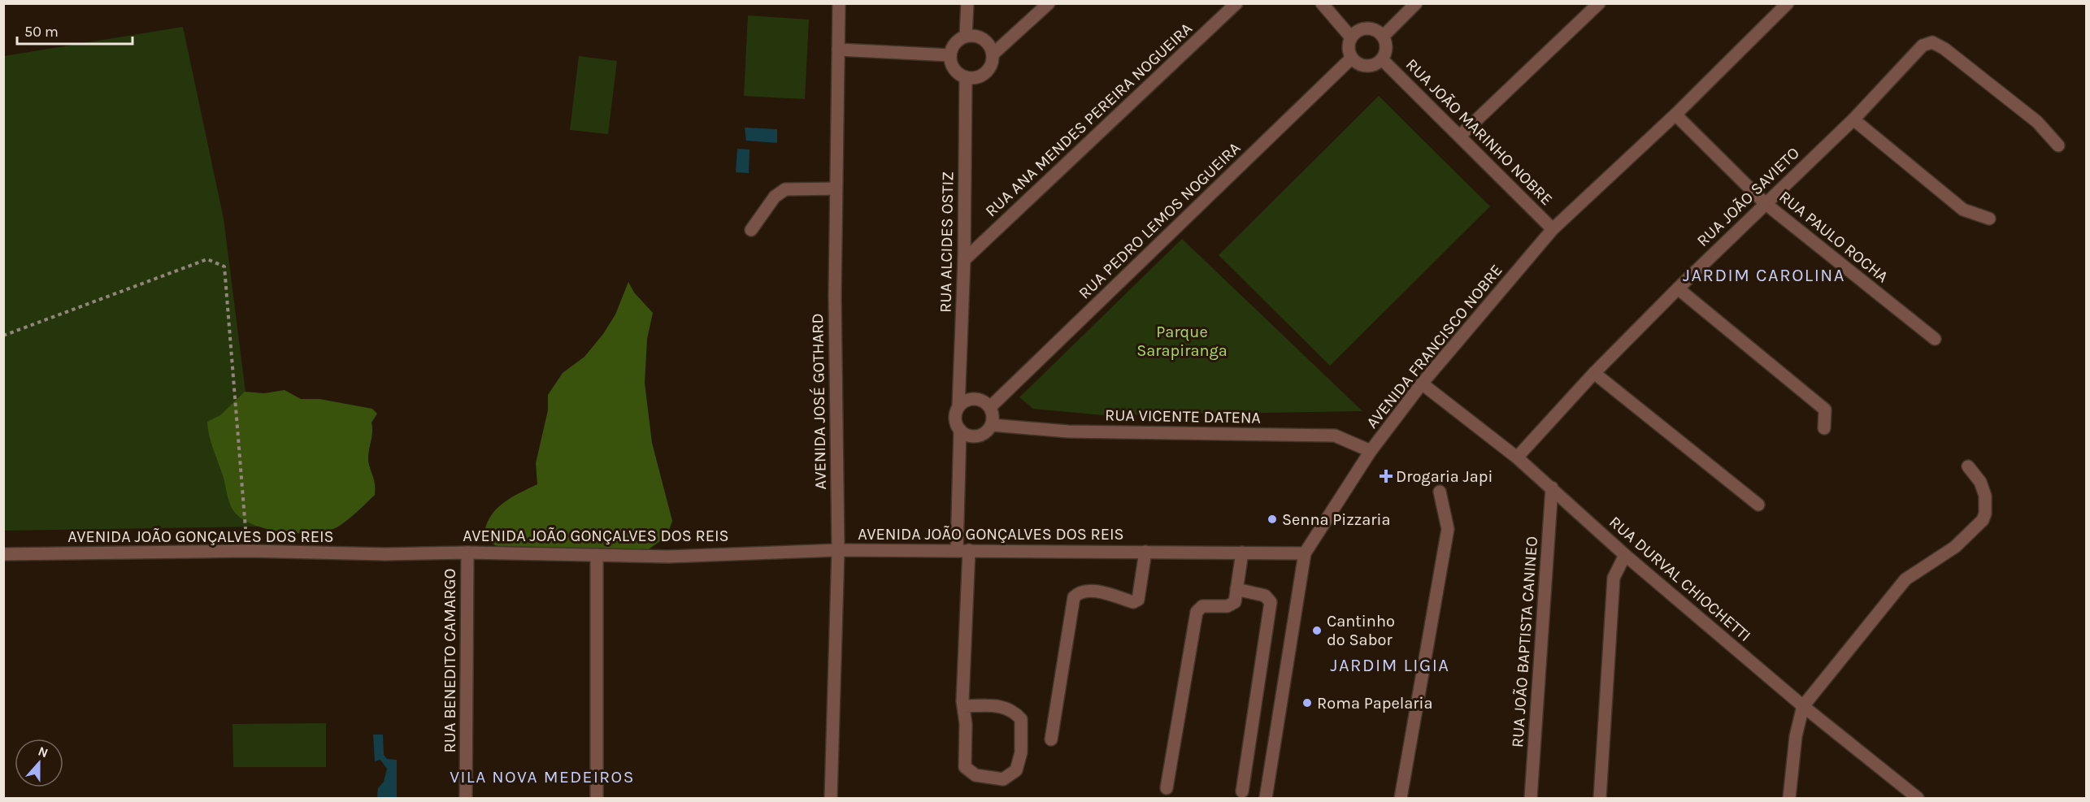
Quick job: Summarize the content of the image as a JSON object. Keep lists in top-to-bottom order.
{
  "streets": {
    "street": [
      "RUA ANA MENDES PEREIRA NOGUEIRA",
      "RUA JOÃO MARINHO NOBRE",
      "RUA JOÃO SAVIETO",
      "RUA PEDRO LEMOS NOGUEIRA",
      "RUA PAULO ROCHA",
      "RUA ALCIDES OSTIZ",
      "AVENIDA FRANCISCO NOBRE",
      "AVENIDA JOSÉ GOTHARD",
      "RUA VICENTE DATENA",
      "AVENIDA JOÃO GONÇALVES DOS REIS",
      "RUA DURVAL CHIOCHETTI",
      "RUA JOÃO BAPTISTA CANINEO",
      "RUA BENEDITO CAMARGO"
    ]
  },
  "crossings": [
    ["RUA ANA MENDES PEREIRA NOGUEIRA", "RUA ALCIDES OSTIZ"],
    ["RUA JOÃO MARINHO NOBRE", "RUA PEDRO LEMOS NOGUEIRA"],
    ["RUA JOÃO MARINHO NOBRE", "AVENIDA FRANCISCO NOBRE"],
    ["RUA JOÃO SAVIETO", "RUA PAULO ROCHA"],
    ["RUA JOÃO SAVIETO", "RUA DURVAL CHIOCHETTI"],
    ["RUA PEDRO LEMOS NOGUEIRA", "RUA ALCIDES OSTIZ"],
    ["RUA PEDRO LEMOS NOGUEIRA", "RUA VICENTE DATENA"],
    ["RUA PAULO ROCHA", "AVENIDA FRANCISCO NOBRE"],
    ["RUA ALCIDES OSTIZ", "RUA VICENTE DATENA"],
    ["AVENIDA FRANCISCO NOBRE", "RUA VICENTE DATENA"],
    ["AVENIDA FRANCISCO NOBRE", "AVENIDA JOÃO GONÇALVES DOS REIS"],
    ["AVENIDA FRANCISCO NOBRE", "RUA DURVAL CHIOCHETTI"],
    ["AVENIDA JOSÉ GOTHARD", "AVENIDA JOÃO GONÇALVES DOS REIS"],
    ["AVENIDA JOÃO GONÇALVES DOS REIS", "RUA BENEDITO CAMARGO"],
    ["RUA DURVAL CHIOCHETTI", "RUA JOÃO BAPTISTA CANINEO"]
  ],
  "districts": ["JARDIM CAROLINA", "JARDIM LIGIA", "VILA NOVA MEDEIROS"],
  "parks": ["Parque Sarapiranga"],
  "places": {
    "health": ["Drogaria Japi"],
    "other": ["Senna Pizzaria", "Cantinho do Sabor", "Roma Papelaria"]
  },
  "scale_bar": "50 m",
  "north": "top"
}
